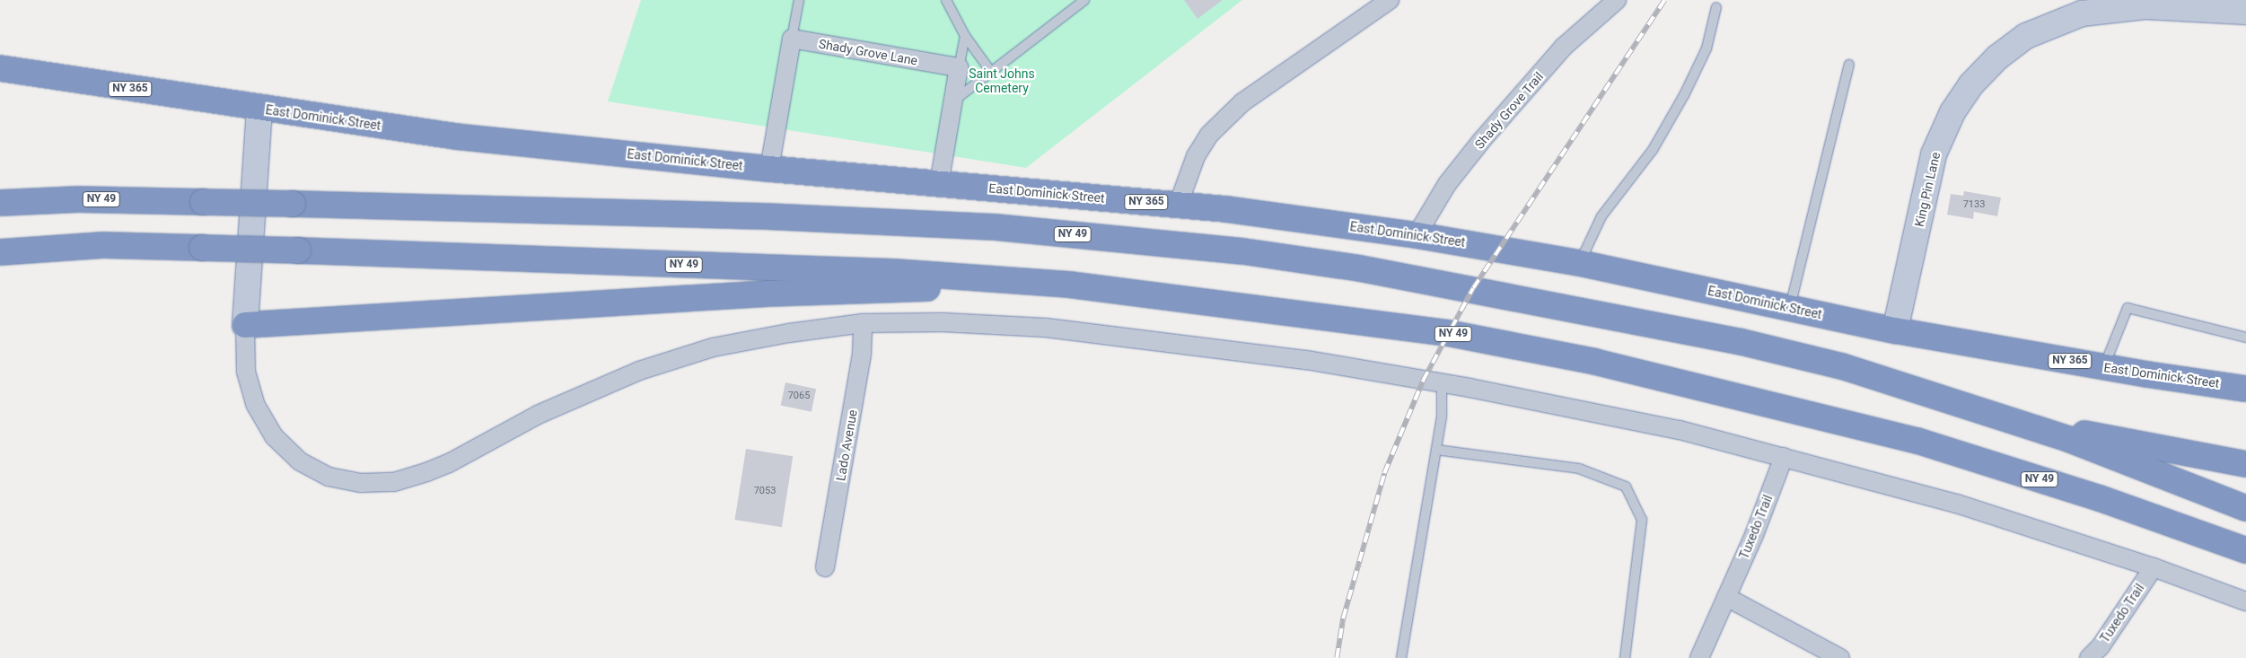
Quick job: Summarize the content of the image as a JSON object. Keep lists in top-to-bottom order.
{
  "streets": {
    "highway": ["NY 365", "East Dominick Street", "NY 49"],
    "main road": ["King Pin Lane"],
    "street": [
      "Shady Grove Lane",
      "Shady Grove Trail",
      "Lado Avenue",
      "Tuxedo Trail"
    ]
  },
  "crossings": [
    ["Shady Grove Trail", "East Dominick Street"],
    ["East Dominick Street", "King Pin Lane"]
  ],
  "parks": ["Saint Johns Cemetery"],
  "house_numbers": ["7133", "7065", "7053"]
}
